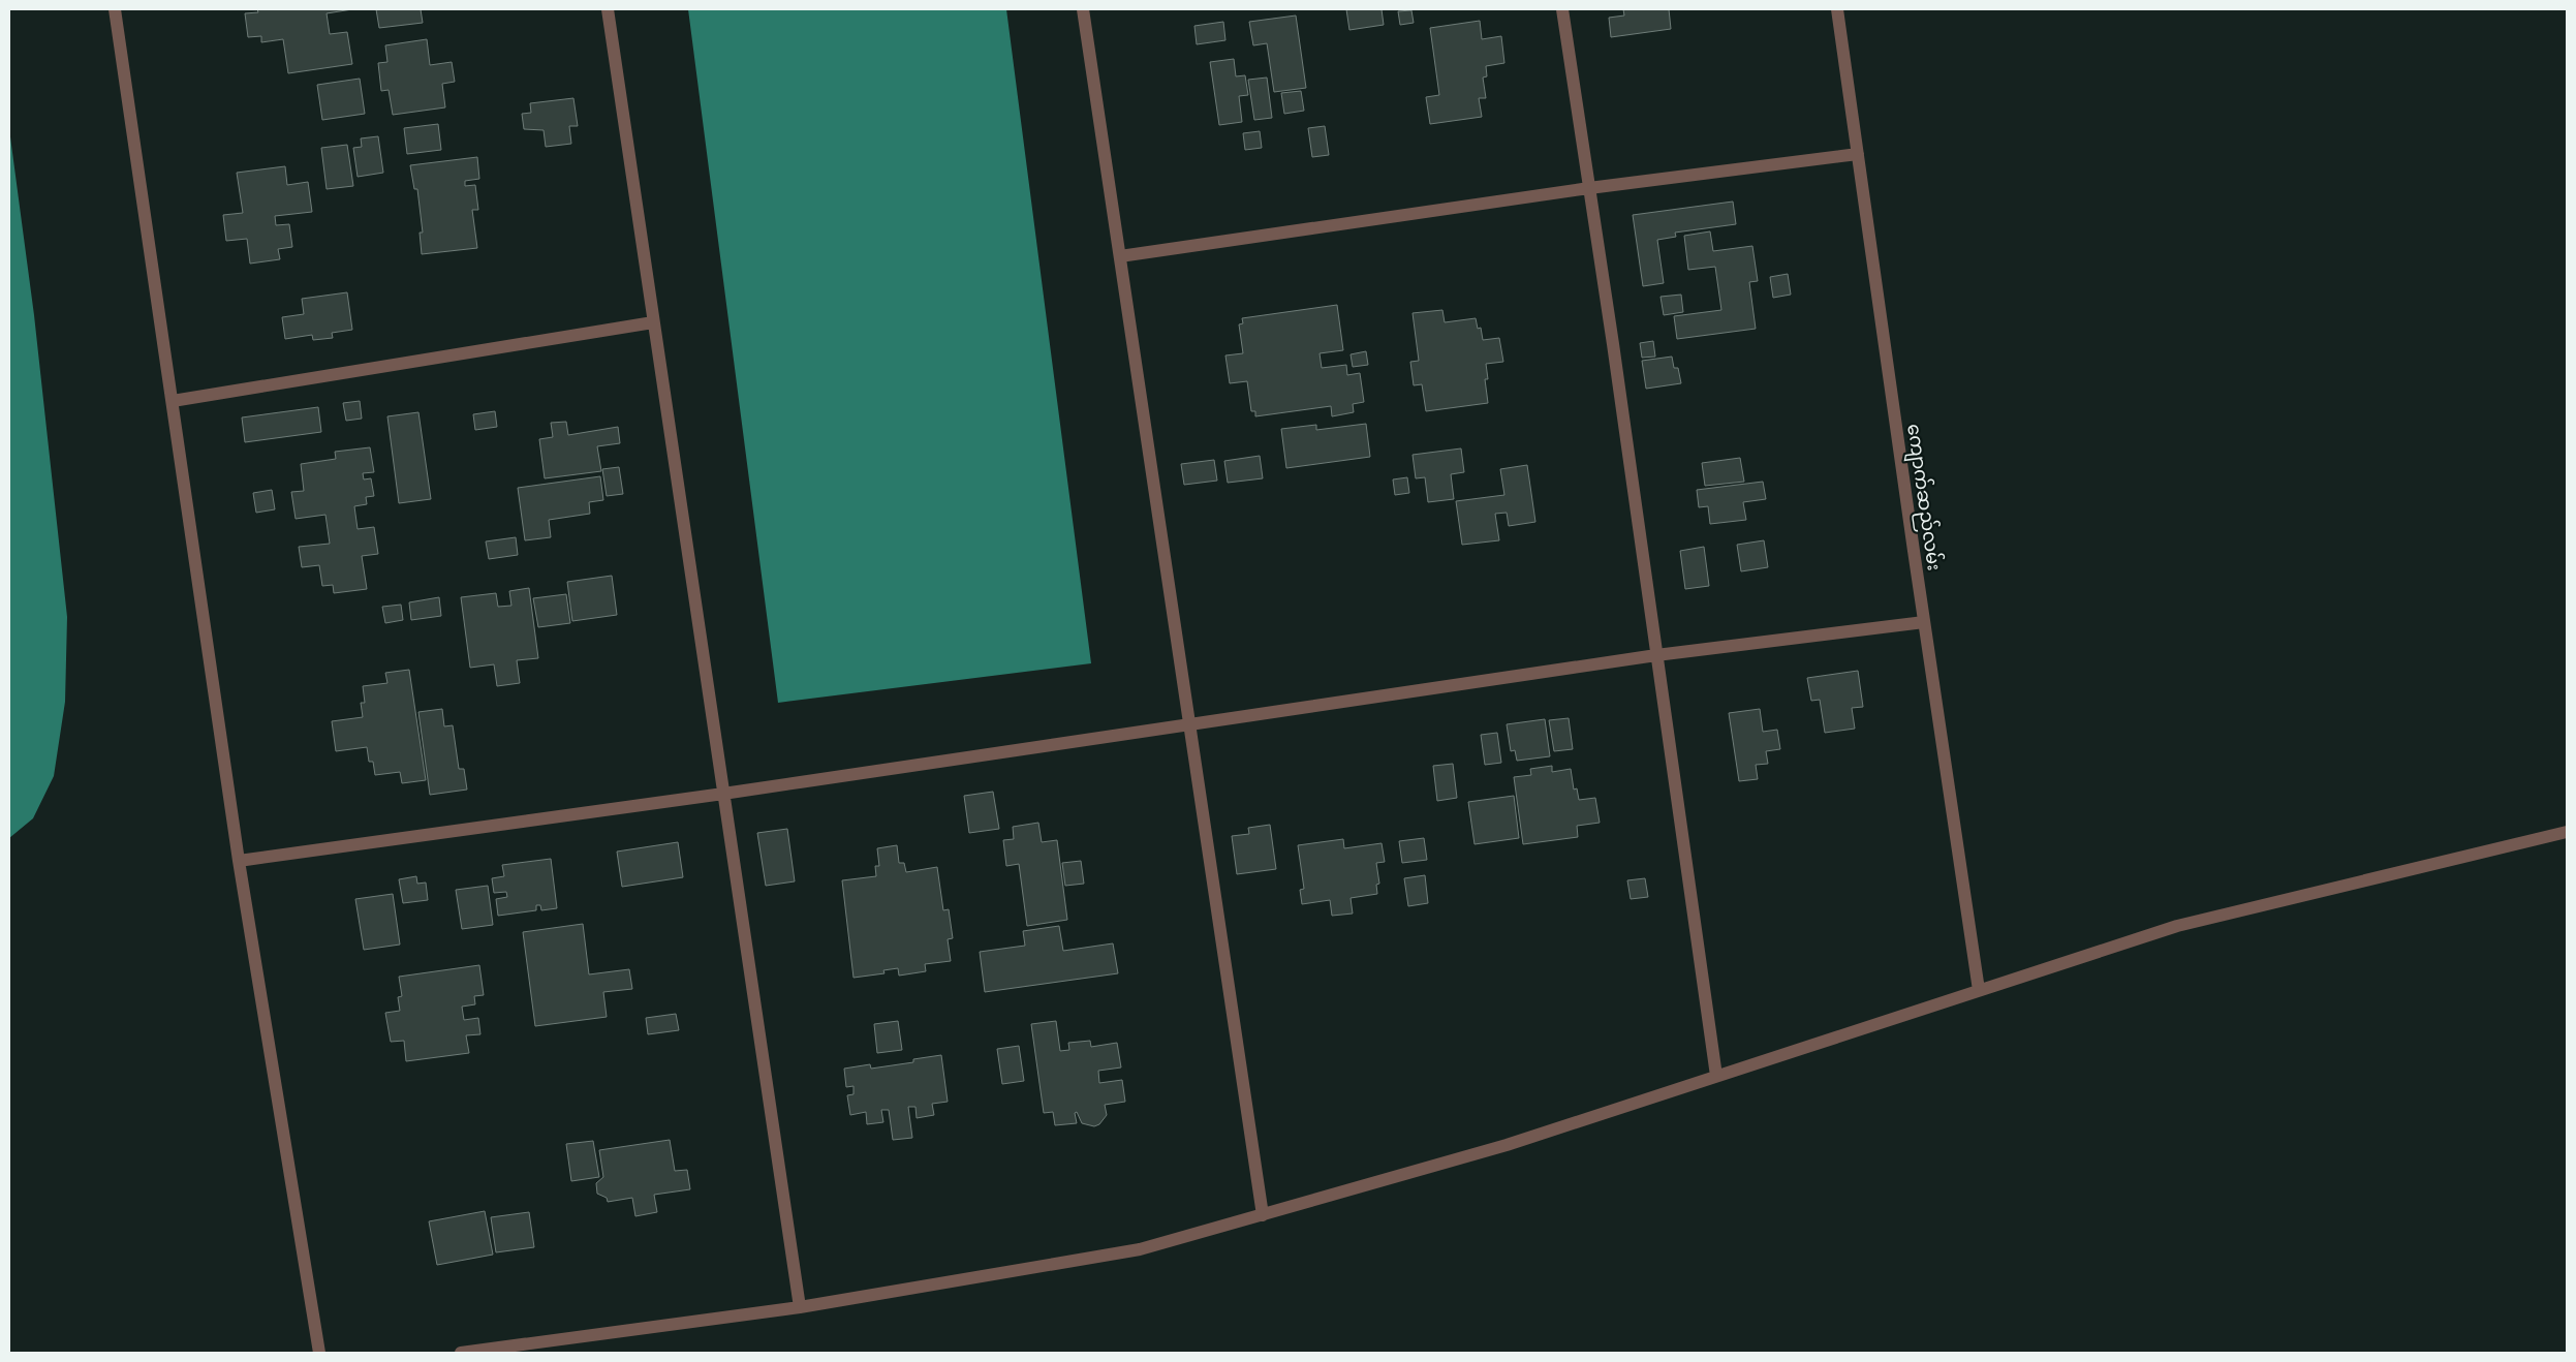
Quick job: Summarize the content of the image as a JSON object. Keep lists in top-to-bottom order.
{
  "streets": {
    "street": ["ကျောက်ဆည်လမ်း"]
  }
}
